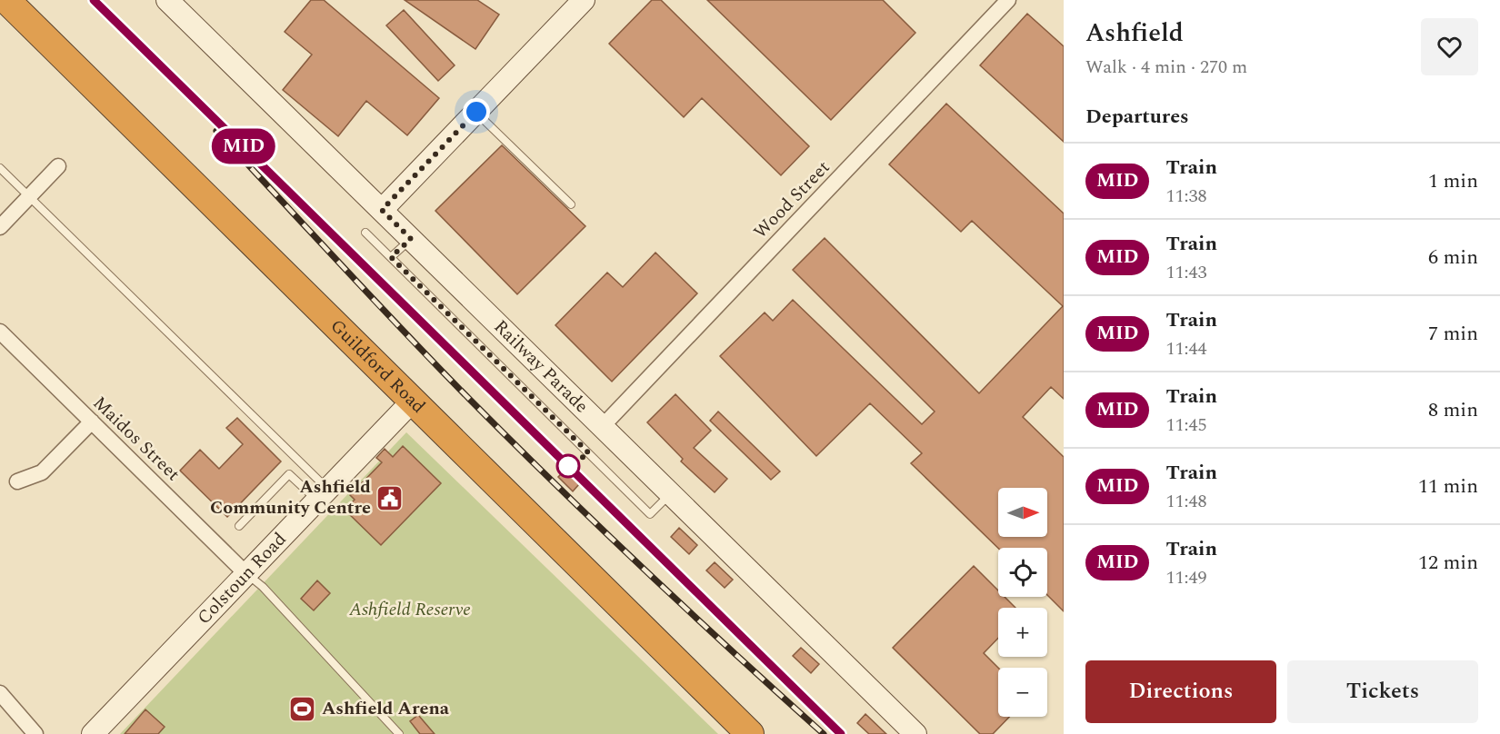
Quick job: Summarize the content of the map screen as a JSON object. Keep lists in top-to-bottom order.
{
  "streets": {
    "highway": ["Guildford Road"],
    "street": [
      "Wood Street",
      "Railway Parade",
      "Maidos Street",
      "Colstoun Road"
    ]
  },
  "crossings": [
    ["Wood Street", "Railway Parade"],
    ["Guildford Road", "Colstoun Road"],
    ["Maidos Street", "Colstoun Road"]
  ],
  "parks": ["Ashfield Reserve"],
  "places": {
    "public building": ["Ashfield Community Centre"],
    "sports": ["Ashfield Arena"]
  },
  "north": "right",
  "page": {
    "on_map": "MID",
    "heading": [
      ["Ashfield", "Walk · 4 min · 270 m"],
      "Departures"
    ],
    "list": [
      {
        "mark": "MID",
        "name": "Train",
        "note": "11:38",
        "value": "1 min"
      },
      {
        "mark": "MID",
        "name": "Train",
        "note": "11:43",
        "value": "6 min"
      },
      {
        "mark": "MID",
        "name": "Train",
        "note": "11:44",
        "value": "7 min"
      },
      {
        "mark": "MID",
        "name": "Train",
        "note": "11:45",
        "value": "8 min"
      },
      {
        "mark": "MID",
        "name": "Train",
        "note": "11:48",
        "value": "11 min"
      },
      {
        "mark": "MID",
        "name": "Train",
        "note": "11:49",
        "value": "12 min"
      }
    ],
    "map_buttons": ["+", "−"],
    "buttons": ["Directions", "Tickets"]
  }
}
